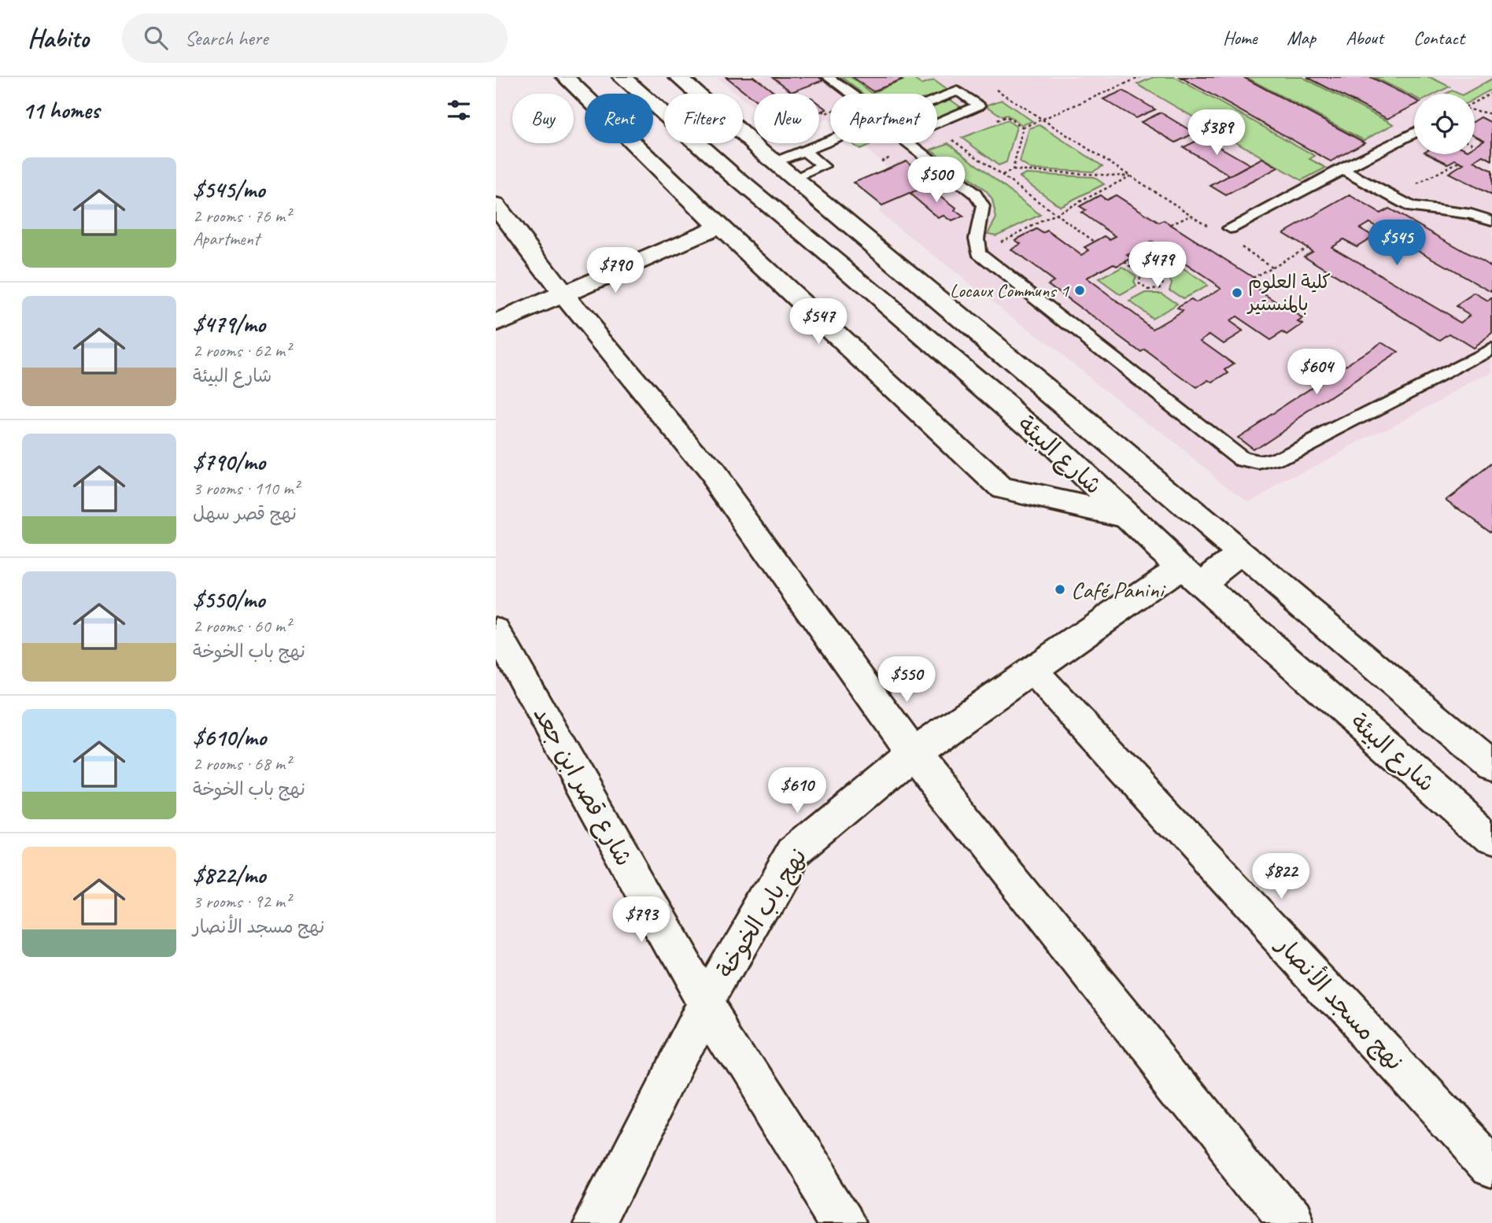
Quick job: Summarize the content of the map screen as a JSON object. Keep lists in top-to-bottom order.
{
  "streets": {
    "street": [
      "شارع البيئة",
      "شارع قصر ابن جعد",
      "نهج باب الخوخة",
      "نهج مسجد الأنصار"
    ]
  },
  "crossings": [
    ["شارع البيئة", "نهج باب الخوخة"],
    ["شارع قصر ابن جعد", "نهج باب الخوخة"],
    ["نهج باب الخوخة", "نهج مسجد الأنصار"]
  ],
  "places": ["Locaux Communs 1", "كلية العلوم بالمنستير", "Café Panini"],
  "page": {
    "header": "Habito",
    "search": "Search here",
    "nav": [
      "Home",
      "Map",
      "About",
      "Contact"
    ],
    "heading": "11 homes",
    "chip": [
      "Buy",
      "Rent",
      "Filters",
      "New",
      "Apartment"
    ],
    "price": [
      "$389",
      "$500",
      "$545",
      "$479",
      "$790",
      "$547",
      "$604",
      "$550",
      "$610",
      "$822",
      "$793"
    ],
    "list": [
      {
        "name": "$545/mo",
        "note": "2 rooms · 76 m² · Apartment"
      },
      {
        "name": "$479/mo",
        "note": "2 rooms · 62 m² · شارع البيئة"
      },
      {
        "name": "$790/mo",
        "note": "3 rooms · 110 m² · نهج قصر سهل"
      },
      {
        "name": "$550/mo",
        "note": "2 rooms · 60 m² · نهج باب الخوخة"
      },
      {
        "name": "$610/mo",
        "note": "2 rooms · 68 m² · نهج باب الخوخة"
      },
      {
        "name": "$822/mo",
        "note": "3 rooms · 92 m² · نهج مسجد الأنصار"
      }
    ]
  }
}
